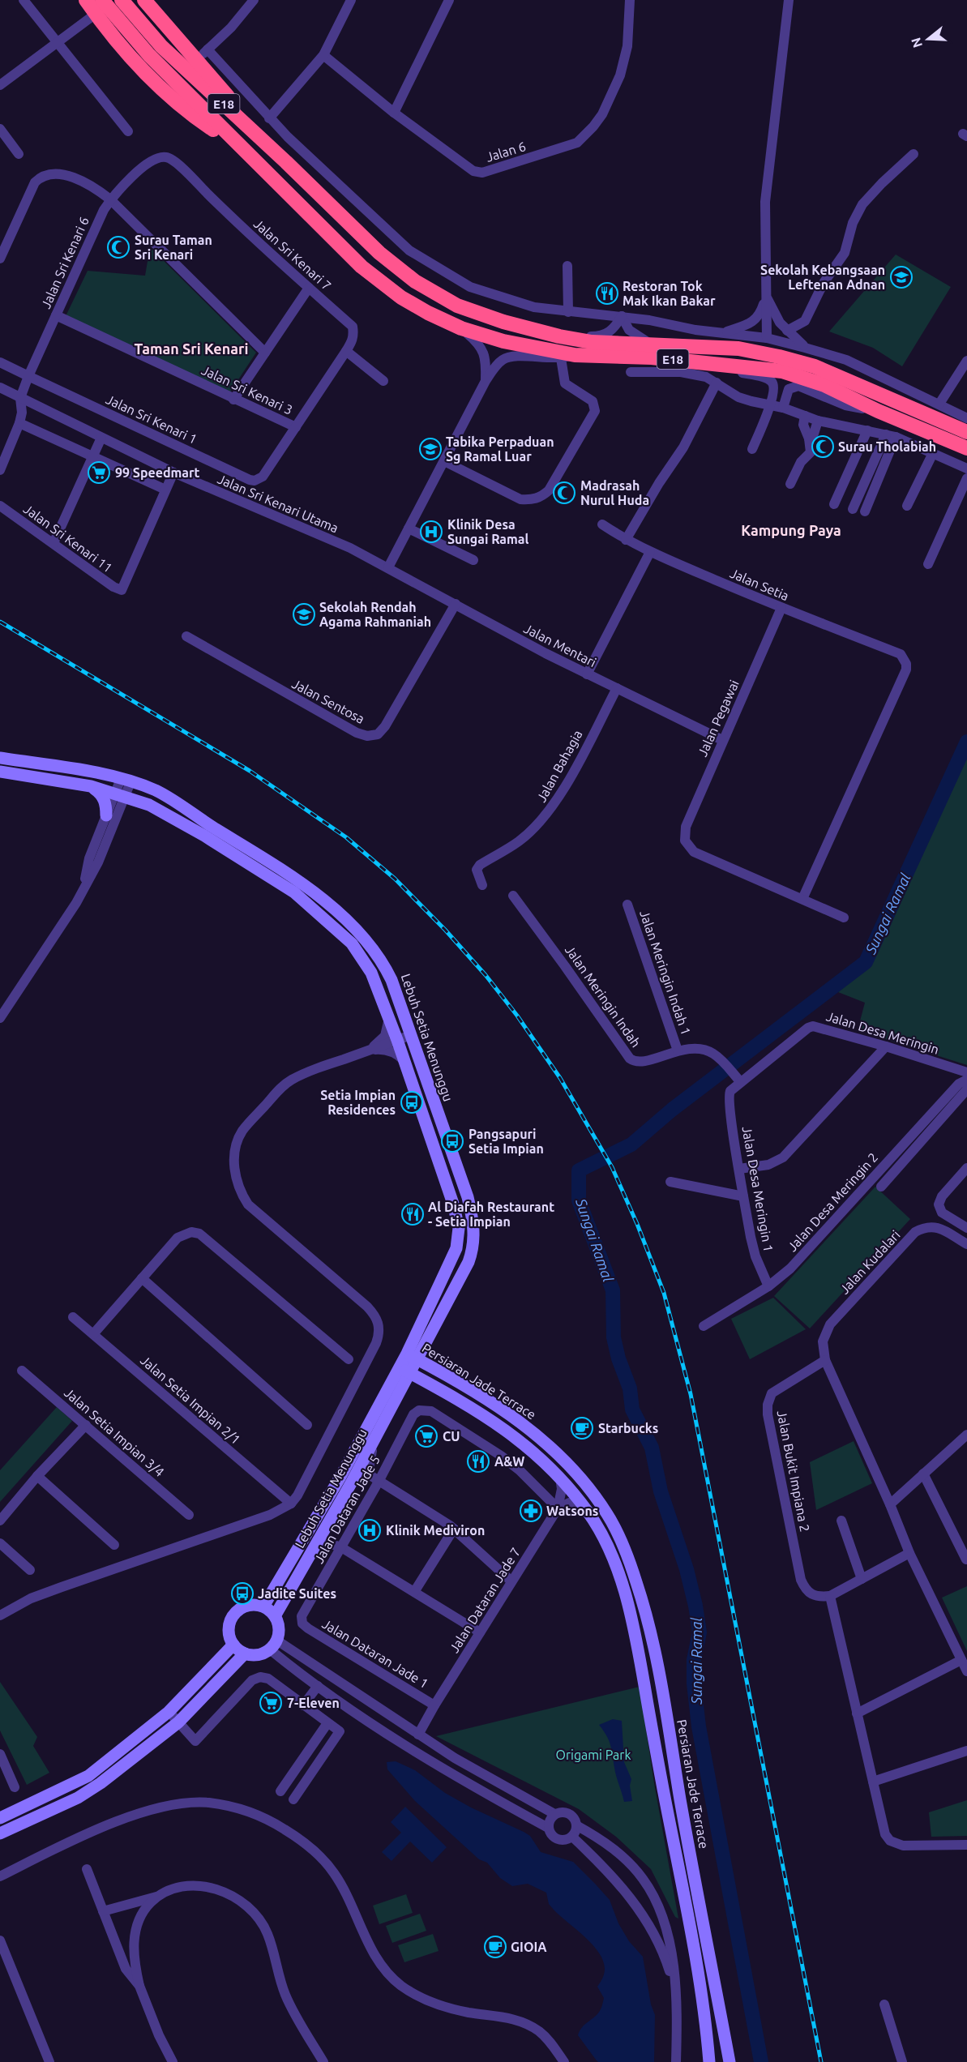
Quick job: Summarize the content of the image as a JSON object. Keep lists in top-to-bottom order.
{
  "streets": {
    "highway": ["E18"],
    "street": [
      "Jalan 6",
      "Jalan Sri Kenari 7",
      "Jalan Sri Kenari 6",
      "Jalan Sri Kenari 3",
      "Jalan Sri Kenari 1",
      "Jalan Sri Kenari Utama",
      "Jalan Sri Kenari 11",
      "Jalan Setia",
      "Jalan Mentari",
      "Jalan Sentosa",
      "Jalan Pegawai",
      "Jalan Bahagia",
      "Jalan Meringin Indah 1",
      "Jalan Meringin Indah",
      "Jalan Desa Meringin",
      "Lebuh Setia Menunggu",
      "Jalan Desa Meringin 1",
      "Jalan Desa Meringin 2",
      "Jalan Kudalari",
      "Persiaran Jade Terrace",
      "Jalan Setia Impian 2/1",
      "Jalan Setia Impian 3/4",
      "Jalan Bukit Impiana 2",
      "Jalan Dataran Jade 5",
      "Jalan Dataran Jade 7",
      "Jalan Dataran Jade 1"
    ]
  },
  "crossings": [
    ["Jalan Sri Kenari 7", "Jalan Sri Kenari 6"],
    ["Jalan Sri Kenari 6", "Jalan Sri Kenari 3"],
    ["Jalan Sri Kenari 6", "Jalan Sri Kenari 1"],
    ["Jalan Sri Kenari 6", "Jalan Sri Kenari Utama"],
    ["Jalan Sri Kenari 3", "Jalan Sri Kenari 1"],
    ["Jalan Sri Kenari Utama", "Jalan Mentari"],
    ["Jalan Setia", "Jalan Pegawai"],
    ["Jalan Mentari", "Jalan Sentosa"],
    ["Jalan Mentari", "Jalan Pegawai"],
    ["Jalan Mentari", "Jalan Bahagia"],
    ["Jalan Meringin Indah 1", "Jalan Meringin Indah"],
    ["Jalan Meringin Indah", "Jalan Desa Meringin"],
    ["Jalan Desa Meringin", "Jalan Desa Meringin 1"],
    ["Lebuh Setia Menunggu", "Persiaran Jade Terrace"],
    ["Jalan Desa Meringin 1", "Jalan Desa Meringin 2"],
    ["Jalan Kudalari", "Jalan Bukit Impiana 2"],
    ["Jalan Dataran Jade 5", "Jalan Dataran Jade 7"],
    ["Jalan Dataran Jade 5", "Jalan Dataran Jade 1"],
    ["Jalan Dataran Jade 7", "Jalan Dataran Jade 1"]
  ],
  "districts": ["Taman Sri Kenari", "Kampung Paya"],
  "water": ["Sungai Ramal"],
  "parks": ["Origami Park"],
  "places": {
    "mosque": ["Surau Taman Sri Kenari", "Surau Tholabiah", "Madrasah Nurul Huda"],
    "school or university": ["Sekolah Kebangsaan Leftenan Adnan", "Tabika Perpaduan Sg Ramal Luar", "Sekolah Rendah Agama Rahmaniah"],
    "restaurant": ["Restoran Tok Mak Ikan Bakar", "Al Diafah Restaurant - Setia Impian", "A&W"],
    "supermarket": ["99 Speedmart", "CU", "7-Eleven"],
    "hospital": ["Klinik Desa Sungai Ramal", "Klinik Mediviron"],
    "bus stop": ["Setia Impian Residences", "Pangsapuri Setia Impian", "Jadite Suites"],
    "cafe": ["Starbucks", "GIOIA"],
    "pharmacy": ["Watsons"]
  },
  "north": "left"
}
